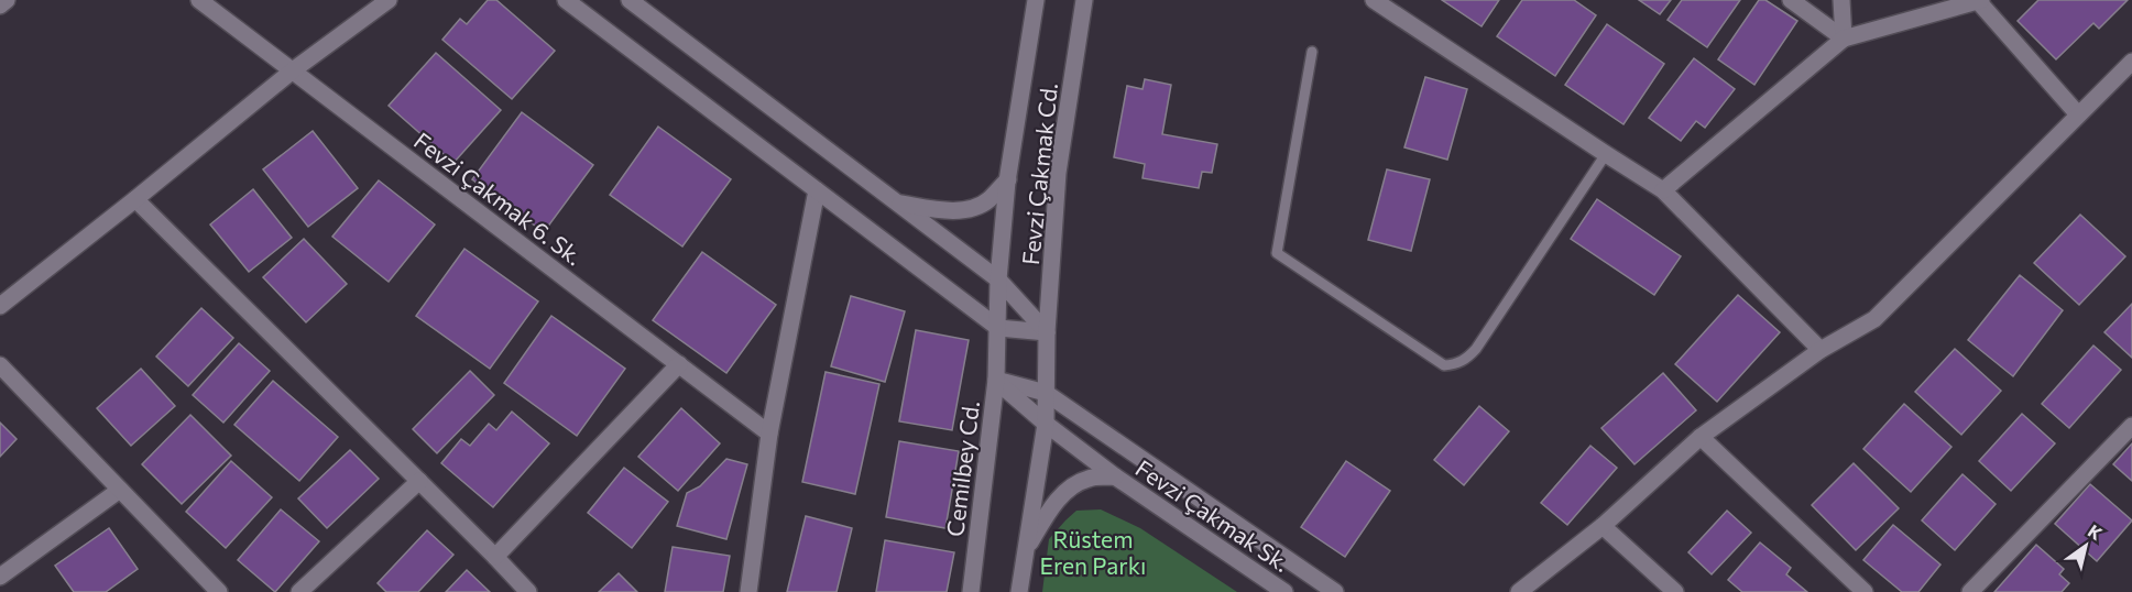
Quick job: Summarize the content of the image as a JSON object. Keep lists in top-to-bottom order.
{
  "streets": {
    "street": [
      "Fevzi Çakmak Cd.",
      "Fevzi Çakmak 6. Sk.",
      "Cemilbey Cd.",
      "Fevzi Çakmak Sk."
    ]
  },
  "crossings": [
    ["Fevzi Çakmak Cd.", "Cemilbey Cd."],
    ["Cemilbey Cd.", "Fevzi Çakmak Sk."]
  ],
  "parks": ["Rüstem Eren Parkı"],
  "north": "top right"
}
